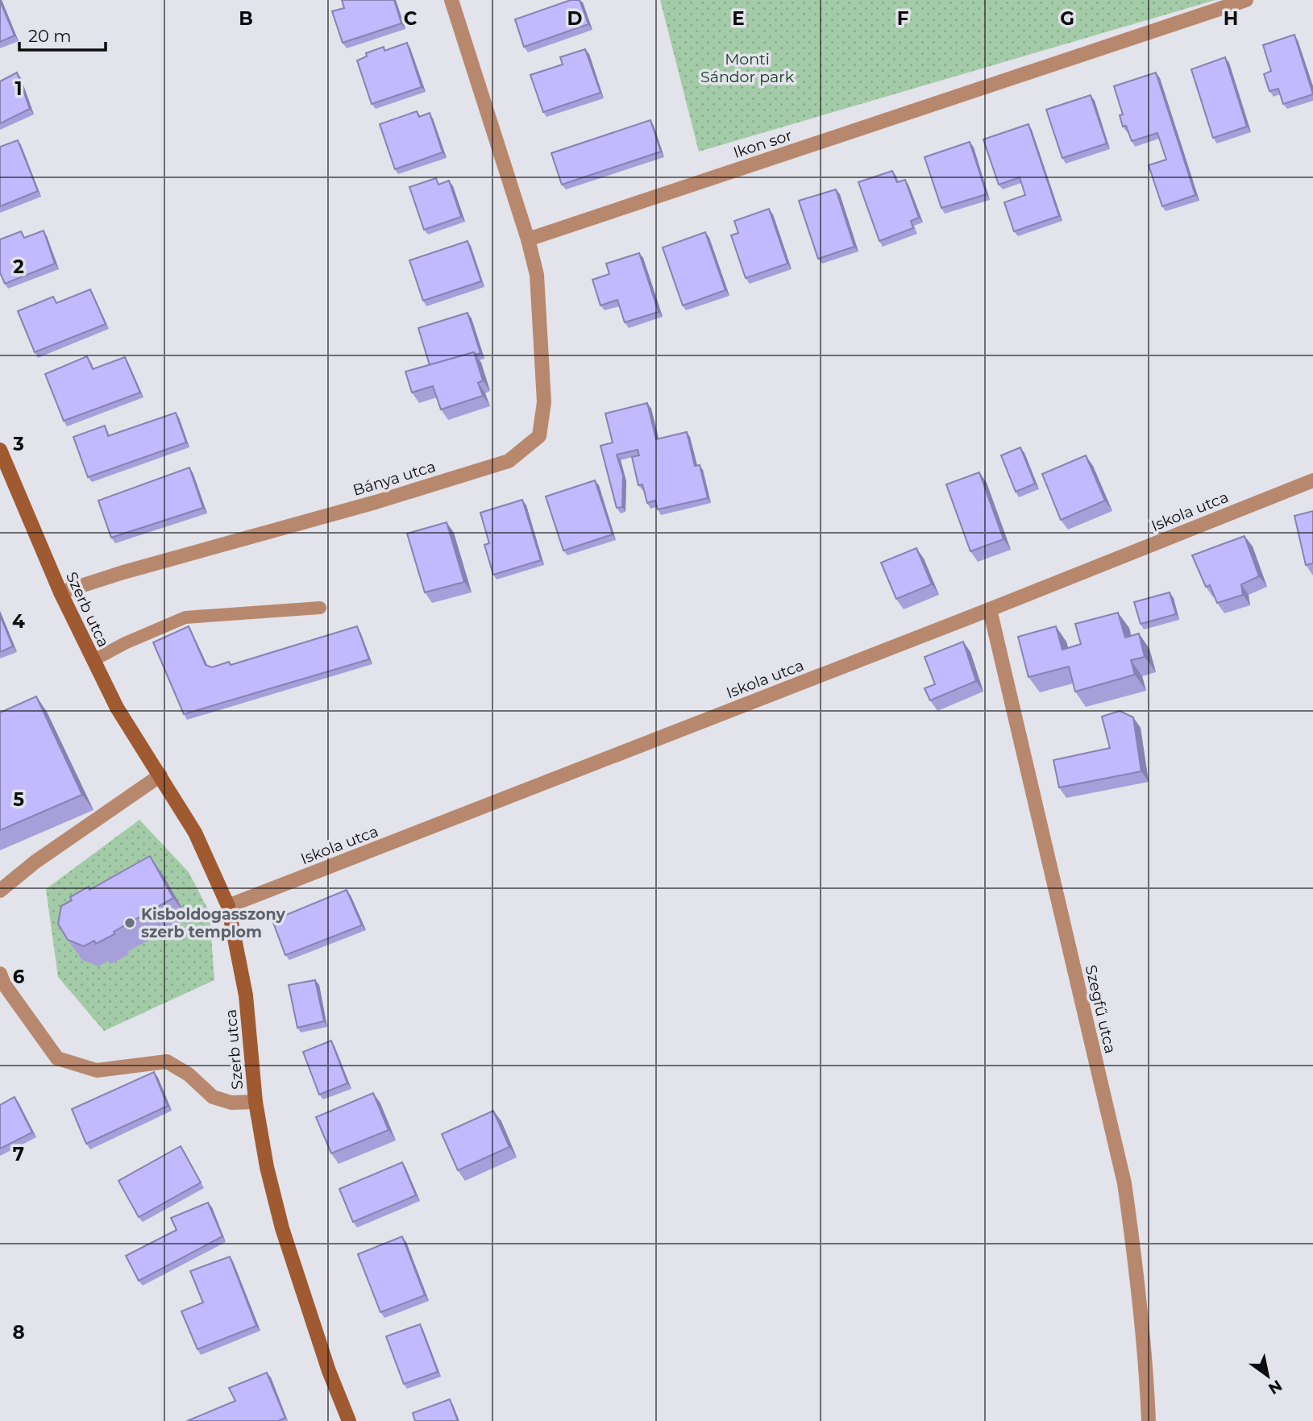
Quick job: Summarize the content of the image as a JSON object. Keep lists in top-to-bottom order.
{
  "streets": {
    "main road": ["Szerb utca"],
    "street": [
      "Ikon sor",
      "Bánya utca",
      "Iskola utca",
      "Szegfű utca"
    ]
  },
  "crossings": [
    ["Ikon sor", "Bánya utca"],
    ["Bánya utca", "Szerb utca"],
    ["Iskola utca", "Szerb utca"],
    ["Iskola utca", "Szegfű utca"]
  ],
  "parks": ["Monti Sándor park"],
  "places": ["Kisboldogasszony szerb templom"],
  "scale_bar": "20 m",
  "north": "bottom right",
  "grid": {
    "columns": [
      "B",
      "C",
      "D",
      "E",
      "F",
      "G",
      "H"
    ],
    "rows": [
      "1",
      "2",
      "3",
      "4",
      "5",
      "6",
      "7",
      "8"
    ]
  }
}
